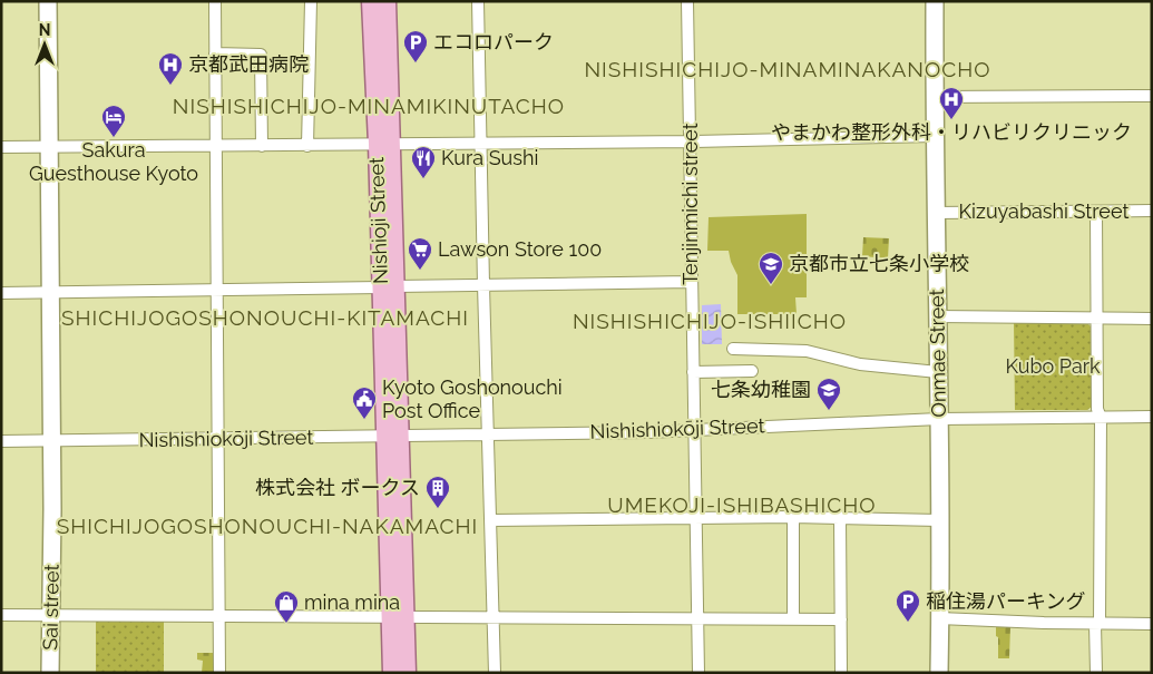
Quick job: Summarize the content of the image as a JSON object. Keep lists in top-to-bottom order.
{
  "streets": {
    "main road": ["Nishioji Street"],
    "street": [
      "Tenjinmichi street",
      "Kizuyabashi Street",
      "Onmae Street",
      "Nishishiokōji Street",
      "Sai street"
    ]
  },
  "crossings": [
    ["Tenjinmichi street", "Nishishiokōji Street"],
    ["Kizuyabashi Street", "Onmae Street"],
    ["Nishioji Street", "Nishishiokōji Street"],
    ["Onmae Street", "Nishishiokōji Street"],
    ["Nishishiokōji Street", "Sai street"]
  ],
  "districts": [
    "NISHISHICHIJO-MINAMINAKANOCHO",
    "NISHISHICHIJO-MINAMIKINUTACHO",
    "SHICHIJOGOSHONOUCHI-KITAMACHI",
    "NISHISHICHIJO-ISHIICHO",
    "UMEKOJI-ISHIBASHICHO",
    "SHICHIJOGOSHONOUCHI-NAKAMACHI"
  ],
  "parks": ["Kubo Park"],
  "places": {
    "parking": ["エコロパーク", "稲住湯パーキング"],
    "hospital": ["京都武田病院", "やまかわ整形外科・リハビリクリニック"],
    "hotel": ["Sakura Guesthouse Kyoto"],
    "restaurant": ["Kura Sushi"],
    "supermarket": ["Lawson Store 100"],
    "school or university": ["京都市立七条小学校", "七条幼稚園"],
    "public building": ["Kyoto Goshonouchi Post Office"],
    "building": ["株式会社 ボークス"],
    "shop": ["mina mina"]
  },
  "north": "top"
}
